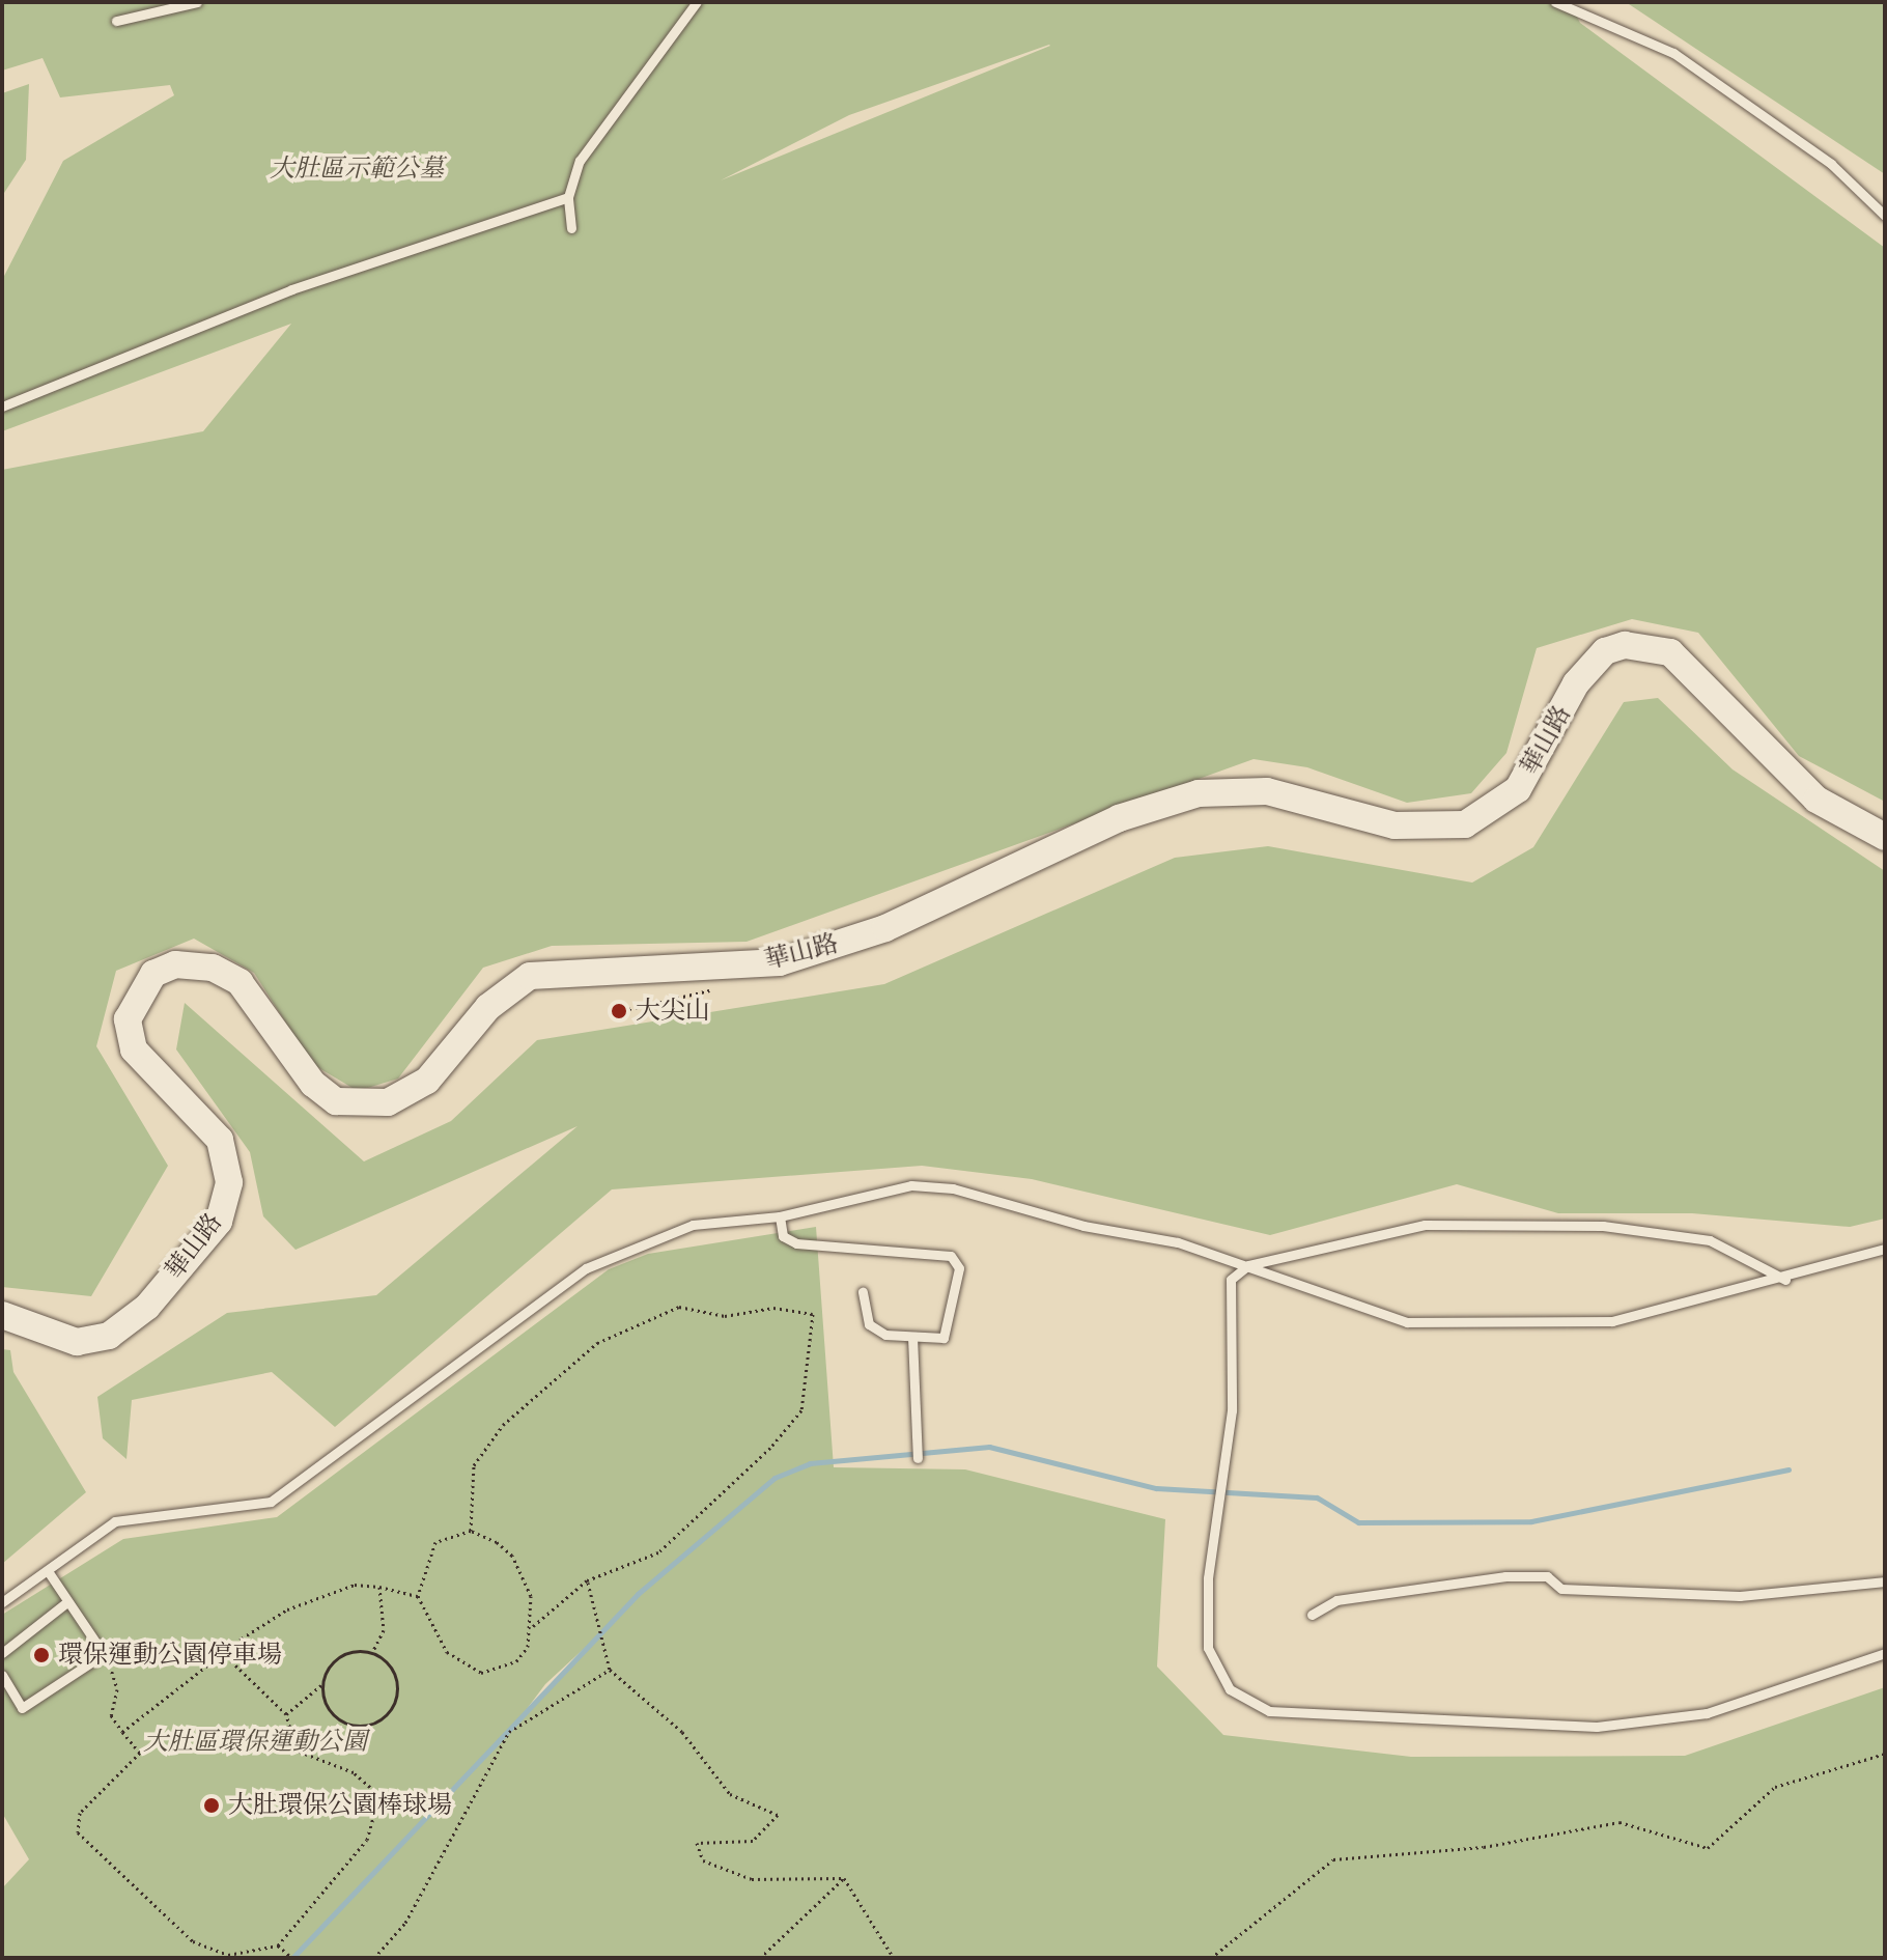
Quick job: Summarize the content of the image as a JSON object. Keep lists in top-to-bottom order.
{
  "streets": {
    "street": ["華山路"]
  },
  "parks": ["大肚區示範公墓", "大肚區環保運動公園"],
  "places": ["大尖山", "環保運動公園停車場", "大肚環保公園棒球場"]
}
